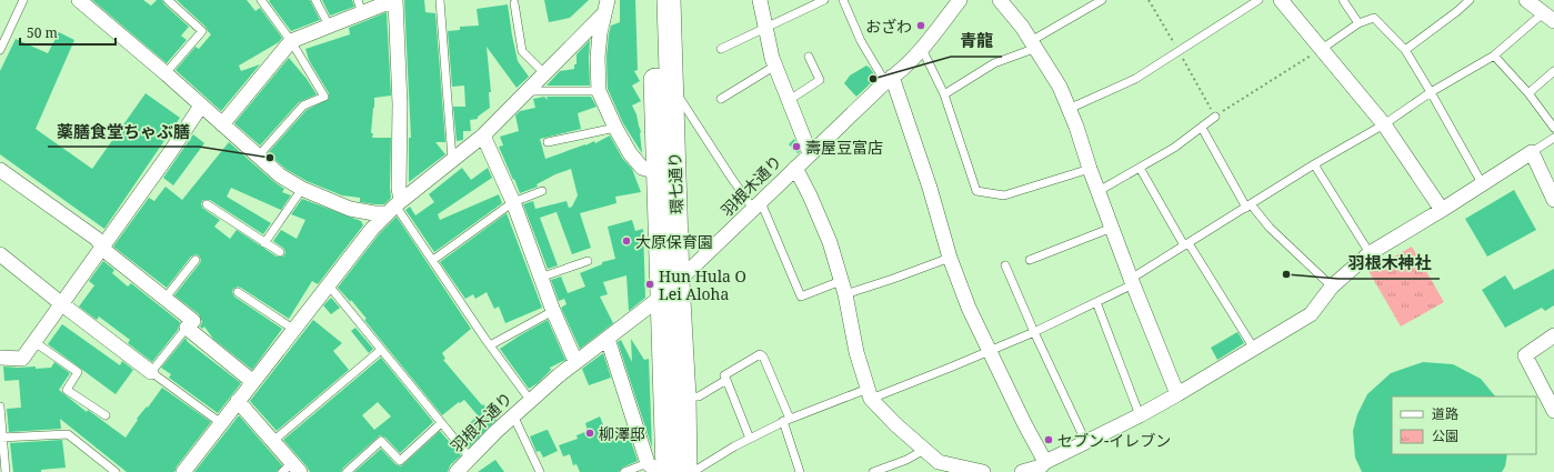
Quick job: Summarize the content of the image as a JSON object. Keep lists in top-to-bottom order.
{
  "streets": {
    "main road": ["環七通り"],
    "street": ["羽根木通り"]
  },
  "crossings": [
    ["環七通り", "羽根木通り"]
  ],
  "places": [
    "おざわ",
    "青龍",
    "壽屋豆富店",
    "薬膳食堂ちゃぶ膳",
    "大原保育園",
    "羽根木神社",
    "Hun Hula O Lei Aloha",
    "柳澤邸",
    "セブン-イレブン"
  ],
  "legend": ["道路", "公園"],
  "scale_bar": "50 m"
}
